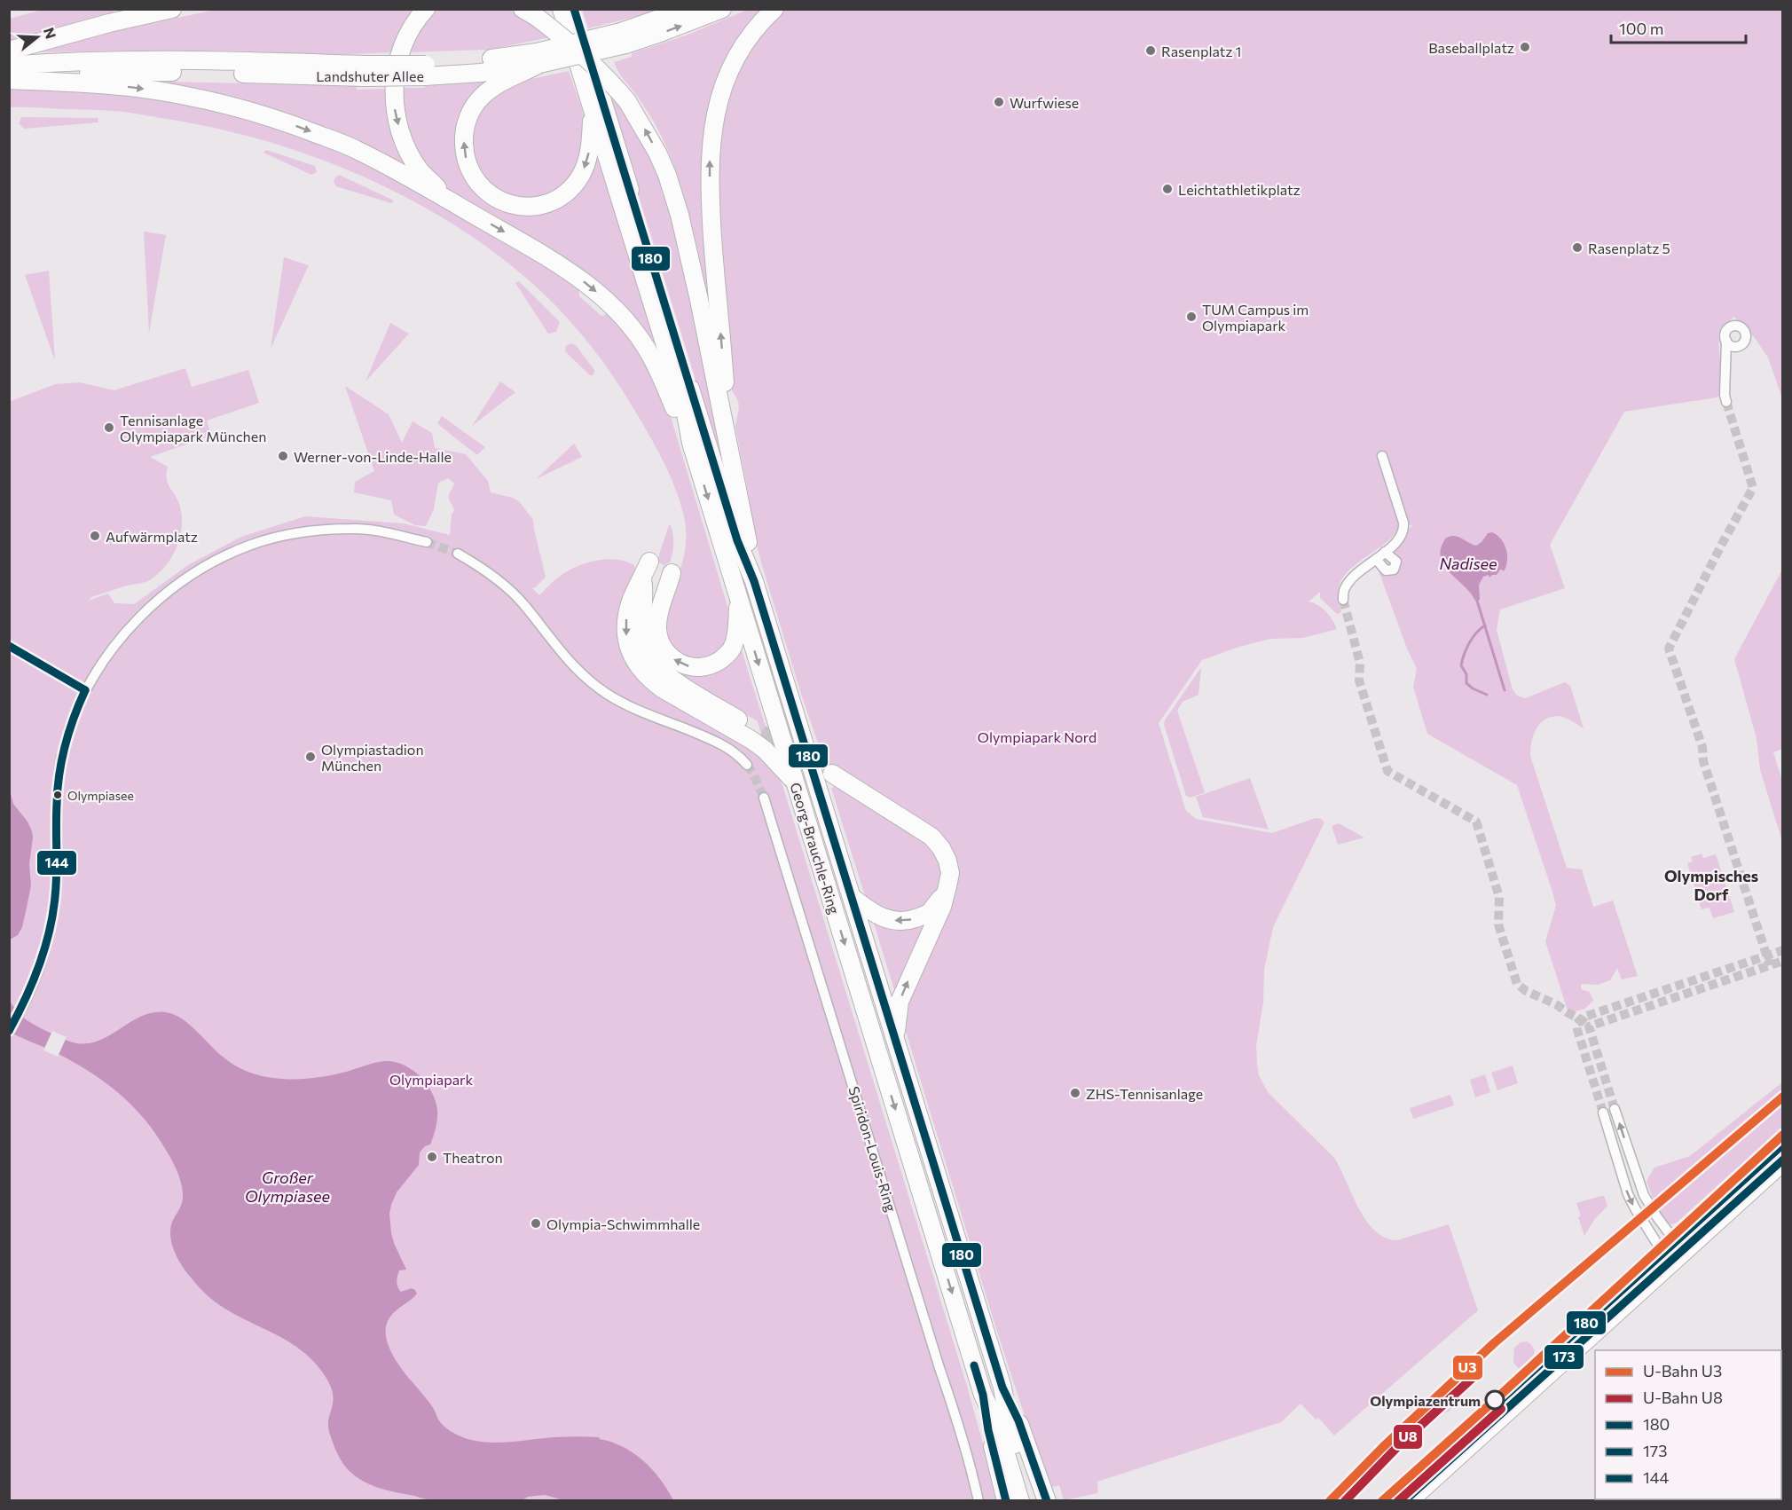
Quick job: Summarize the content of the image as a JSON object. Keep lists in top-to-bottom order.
{
  "streets": {
    "highway": ["Landshuter Allee", "Georg-Brauchle-Ring"],
    "street": ["Spiridon-Louis-Ring"]
  },
  "districts": ["Olympisches Dorf"],
  "water": ["Nadisee", "Großer Olympiasee"],
  "parks": ["Olympiapark Nord", "Olympiapark"],
  "places": [
    "Baseballplatz",
    "Rasenplatz 1",
    "Wurfwiese",
    "Leichtathletikplatz",
    "Rasenplatz 5",
    "TUM Campus im Olympiapark",
    "Tennisanlage Olympiapark München",
    "Werner-von-Linde-Halle",
    "Aufwärmplatz",
    "Olympiastadion München",
    "Olympiasee",
    "ZHS-Tennisanlage",
    "Theatron",
    "Olympia-Schwimmhalle",
    "Olympiazentrum"
  ],
  "lines": [
    "transit line 180",
    "transit line 144",
    "metro line U3",
    "transit line 173",
    "metro line U8"
  ],
  "legend": [
    "U-Bahn U3",
    "U-Bahn U8",
    "180",
    "173",
    "144"
  ],
  "scale_bar": "100 m",
  "north": "right"
}
